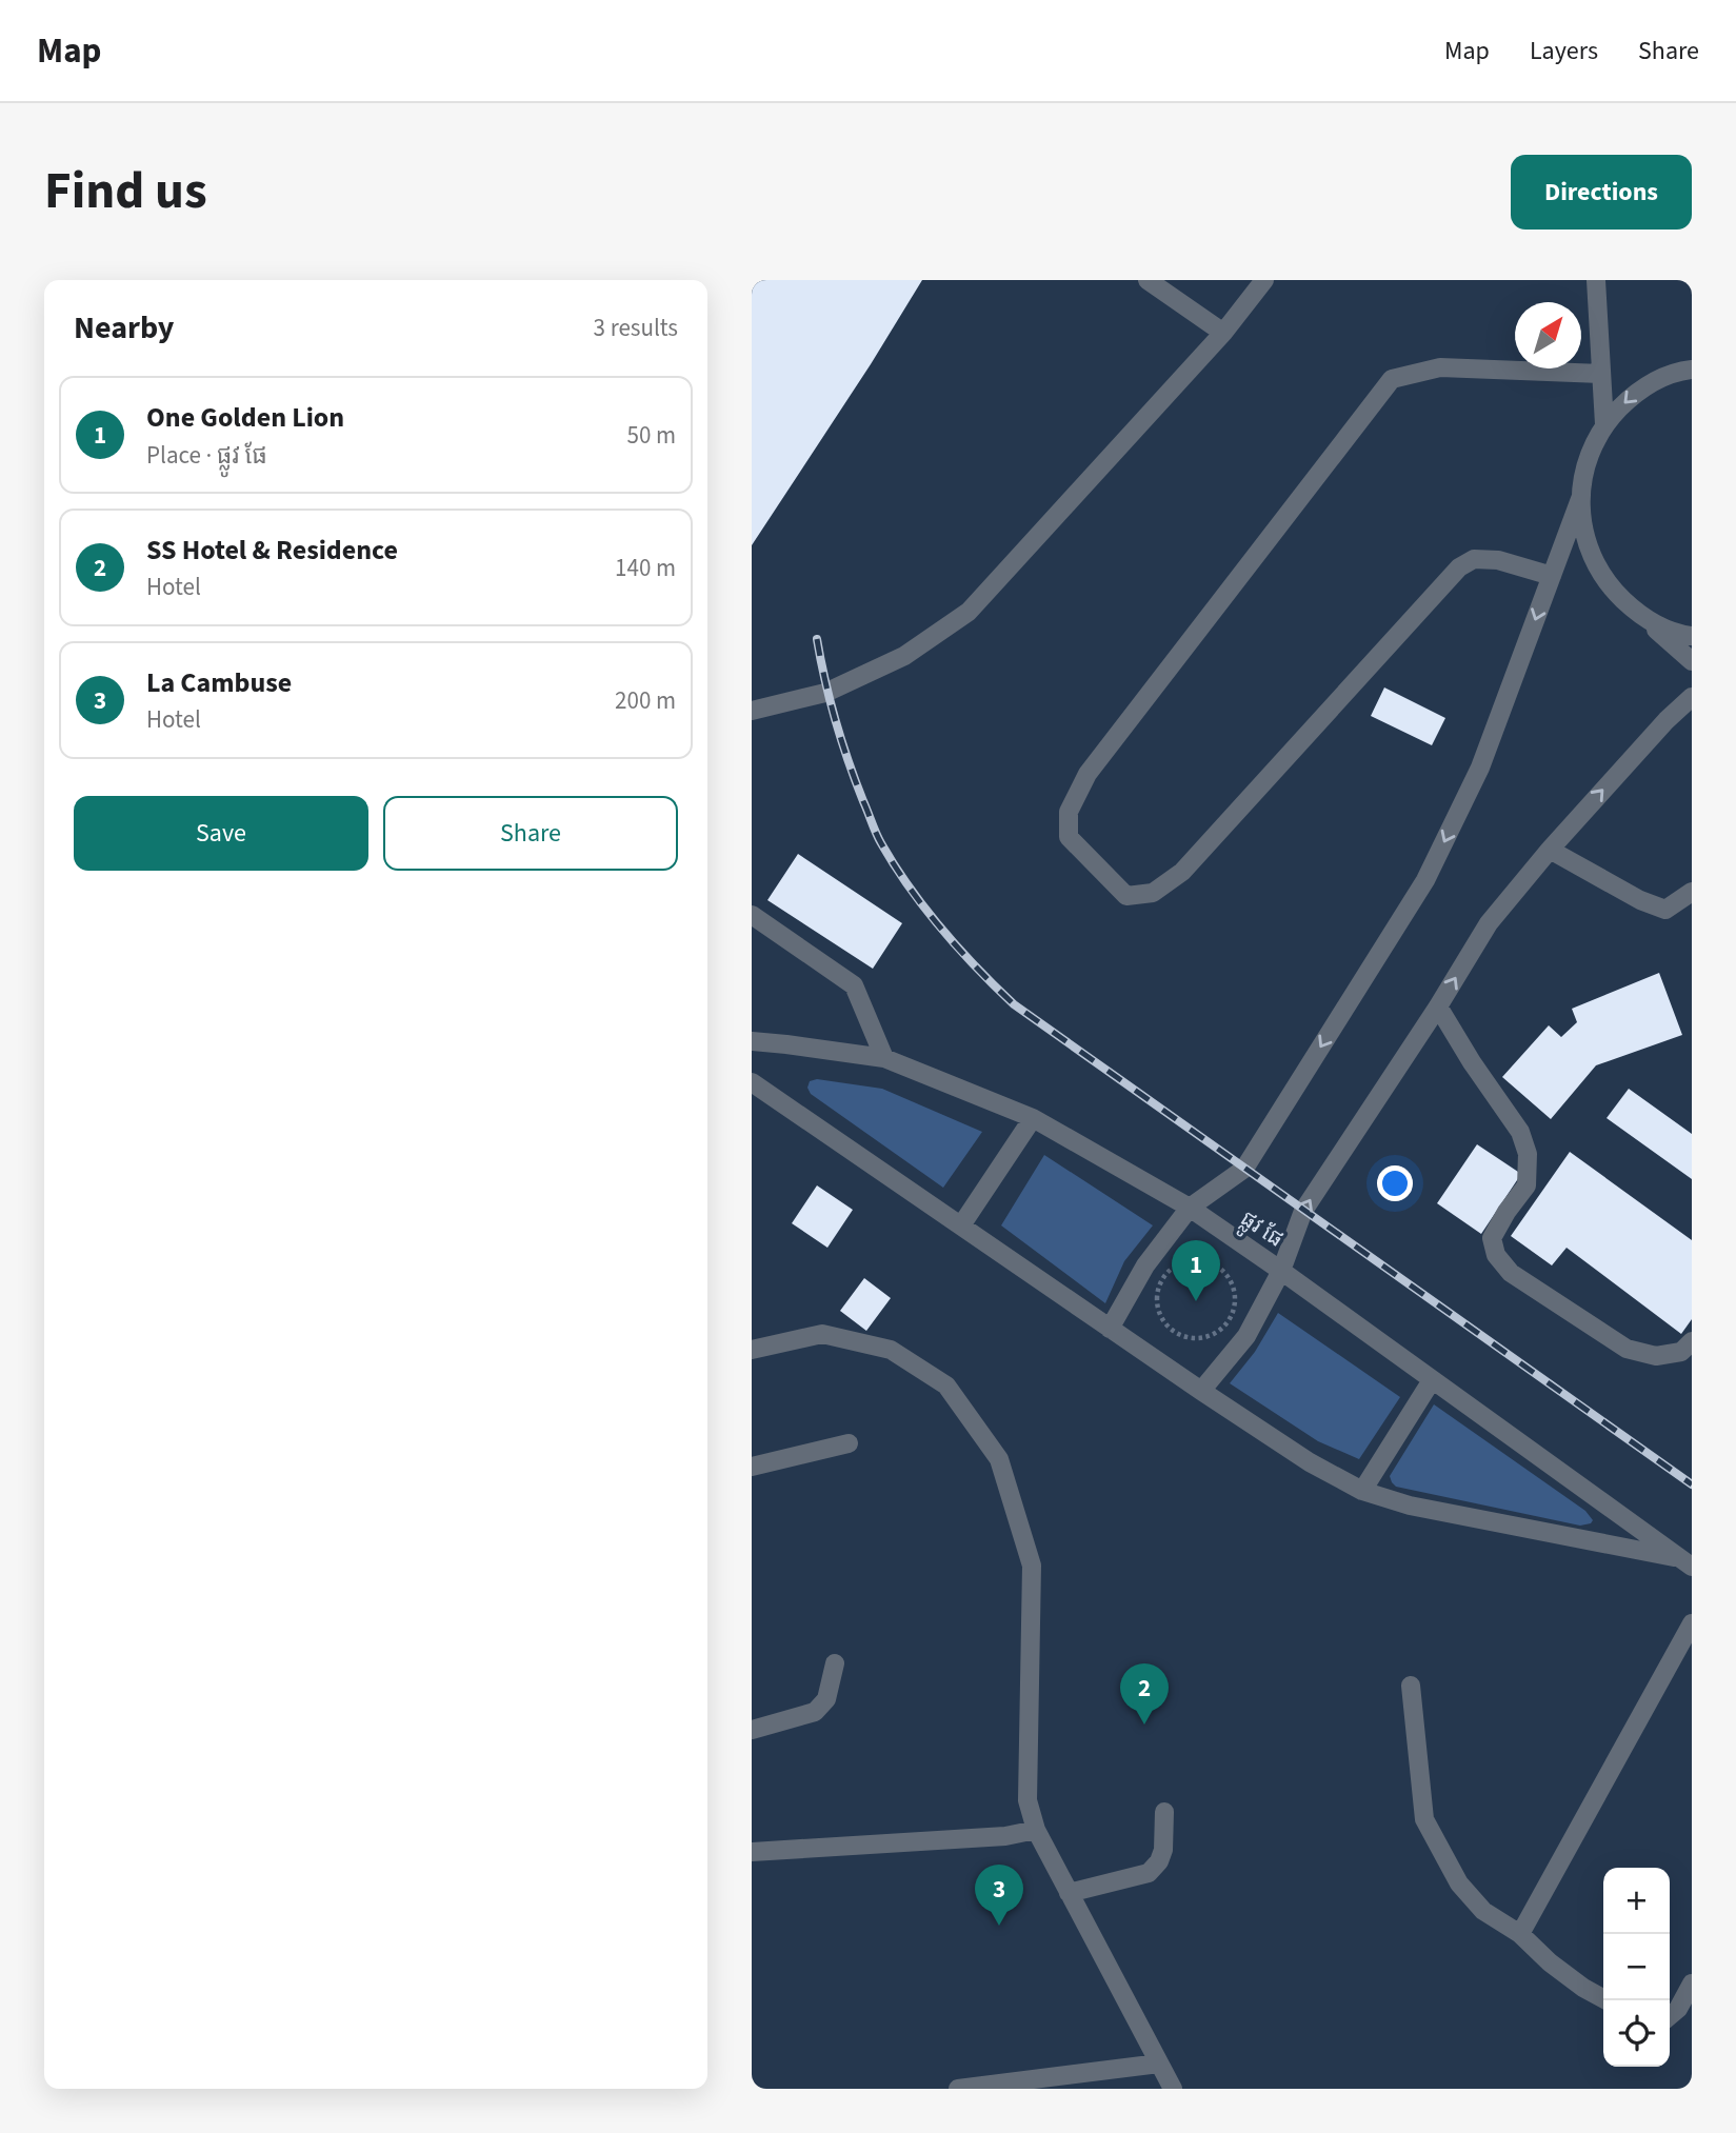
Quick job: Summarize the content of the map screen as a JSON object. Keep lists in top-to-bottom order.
{
  "streets": {
    "street": ["ផ្លូវ ផែ"]
  },
  "north": "top right",
  "page": {
    "header": "Map",
    "nav": ["Map", "Layers", "Share"],
    "title": "Find us",
    "buttons": [
      "Directions",
      ["Save", "Share"]
    ],
    "heading": ["Nearby", "3 results"],
    "list": [
      {
        "mark": "1",
        "name": "One Golden Lion",
        "note": "Place · ផ្លូវ ផែ",
        "value": "50 m"
      },
      {
        "mark": "2",
        "name": "SS Hotel & Residence",
        "note": "Hotel",
        "value": "140 m"
      },
      {
        "mark": "3",
        "name": "La Cambuse",
        "note": "Hotel",
        "value": "200 m"
      }
    ],
    "pins": ["1", "2", "3"],
    "map_buttons": ["+", "−"]
  }
}
